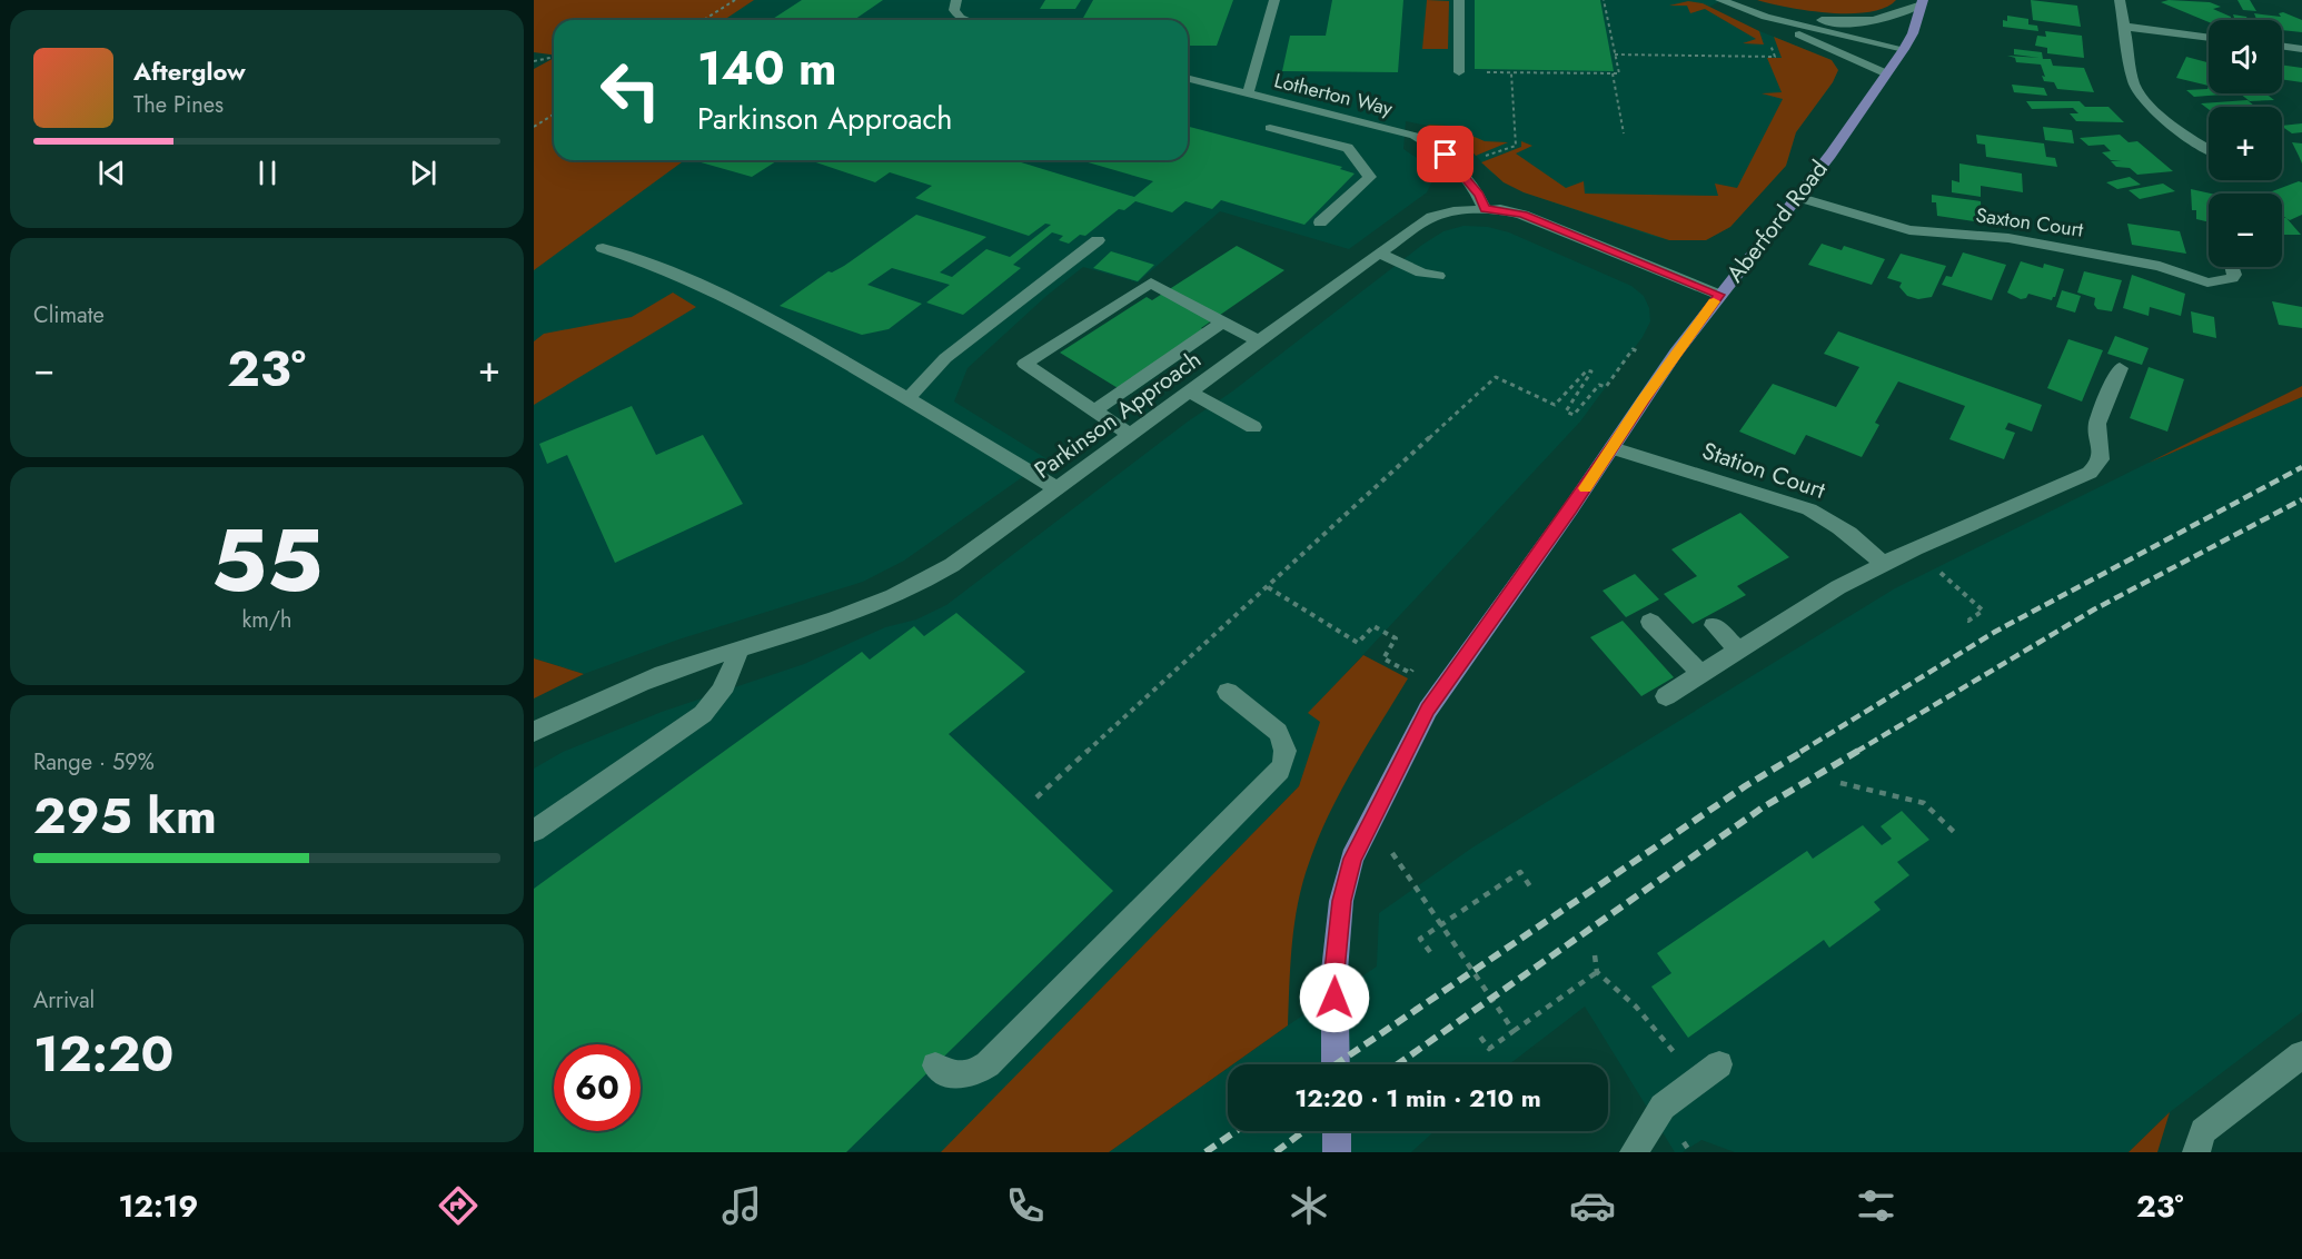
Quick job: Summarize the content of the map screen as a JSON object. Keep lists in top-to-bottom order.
{
  "streets": {
    "main road": ["Aberford Road"],
    "street": [
      "Lotherton Way",
      "Saxton Court",
      "Parkinson Approach",
      "Station Court"
    ]
  },
  "crossings": [
    ["Lotherton Way", "Parkinson Approach"],
    ["Aberford Road", "Saxton Court"],
    ["Aberford Road", "Parkinson Approach"],
    ["Aberford Road", "Station Court"]
  ],
  "page": {
    "map_buttons": ["+", "−"],
    "turn": ["140 m", "Parkinson Approach"],
    "song": ["Afterglow", "The Pines"],
    "tile": [
      "Climate",
      ["55", "km/h"],
      ["Range · 59%", "295 km"],
      ["Arrival", "12:20"]
    ],
    "heat": ["−", "23°", "+"],
    "limit": "60",
    "trip": "12:20 · 1 min · 210 m",
    "tabs": ["12:19", "23°"]
  }
}
